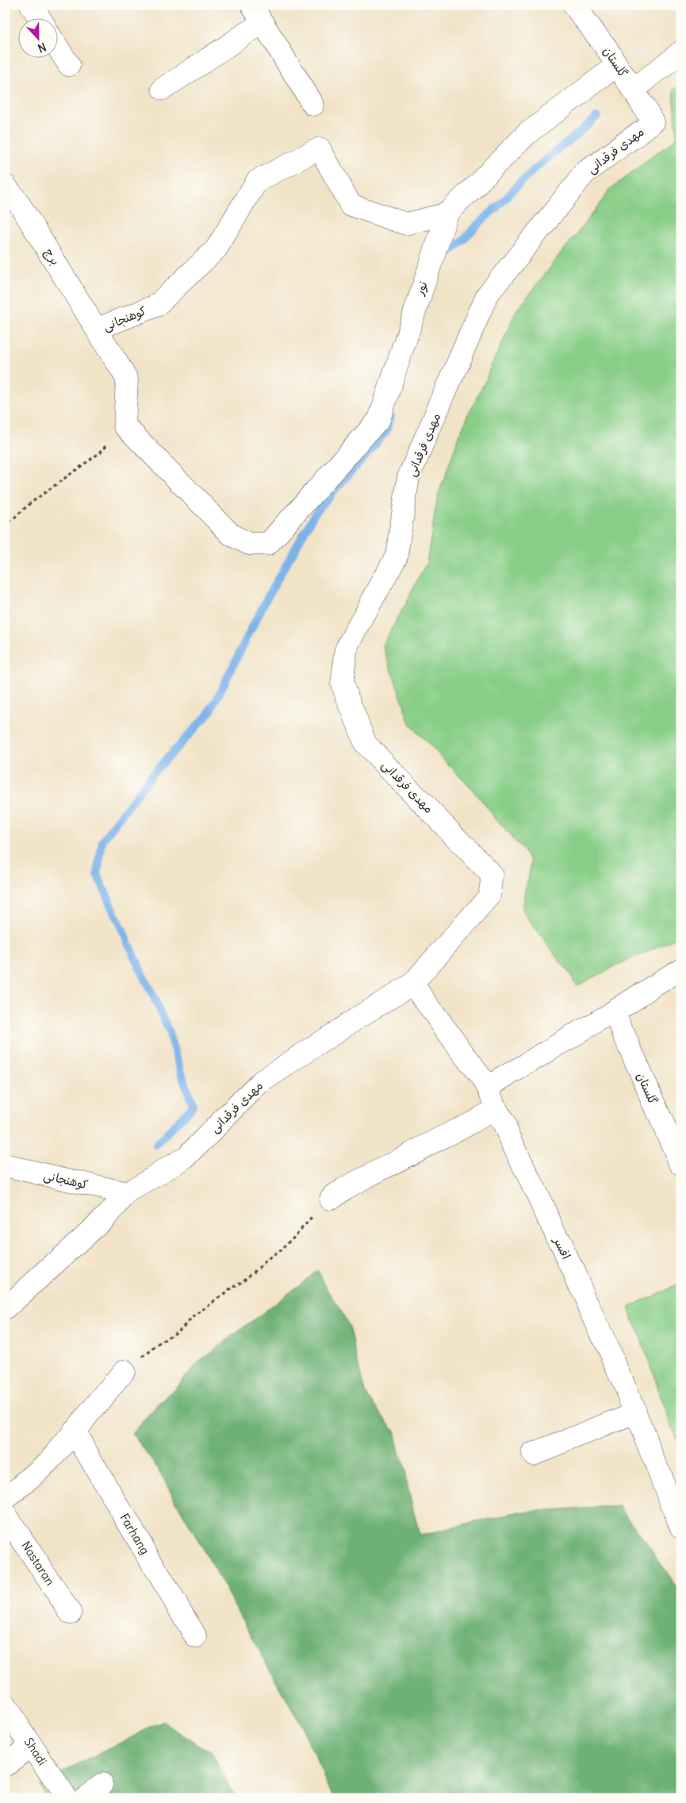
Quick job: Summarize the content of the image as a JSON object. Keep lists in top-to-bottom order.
{
  "streets": {
    "street": [
      "گلستان",
      "مهدی فرقدانی",
      "برج",
      "نور",
      "کوهنجانی",
      "افسر",
      "Farhang",
      "Nastaran",
      "Shadi"
    ]
  },
  "crossings": [
    ["گلستان", "مهدی فرقدانی"],
    ["گلستان", "نور"],
    ["مهدی فرقدانی", "کوهنجانی"],
    ["مهدی فرقدانی", "افسر"],
    ["برج", "کوهنجانی"],
    ["نور", "کوهنجانی"]
  ],
  "north": "bottom"
}
